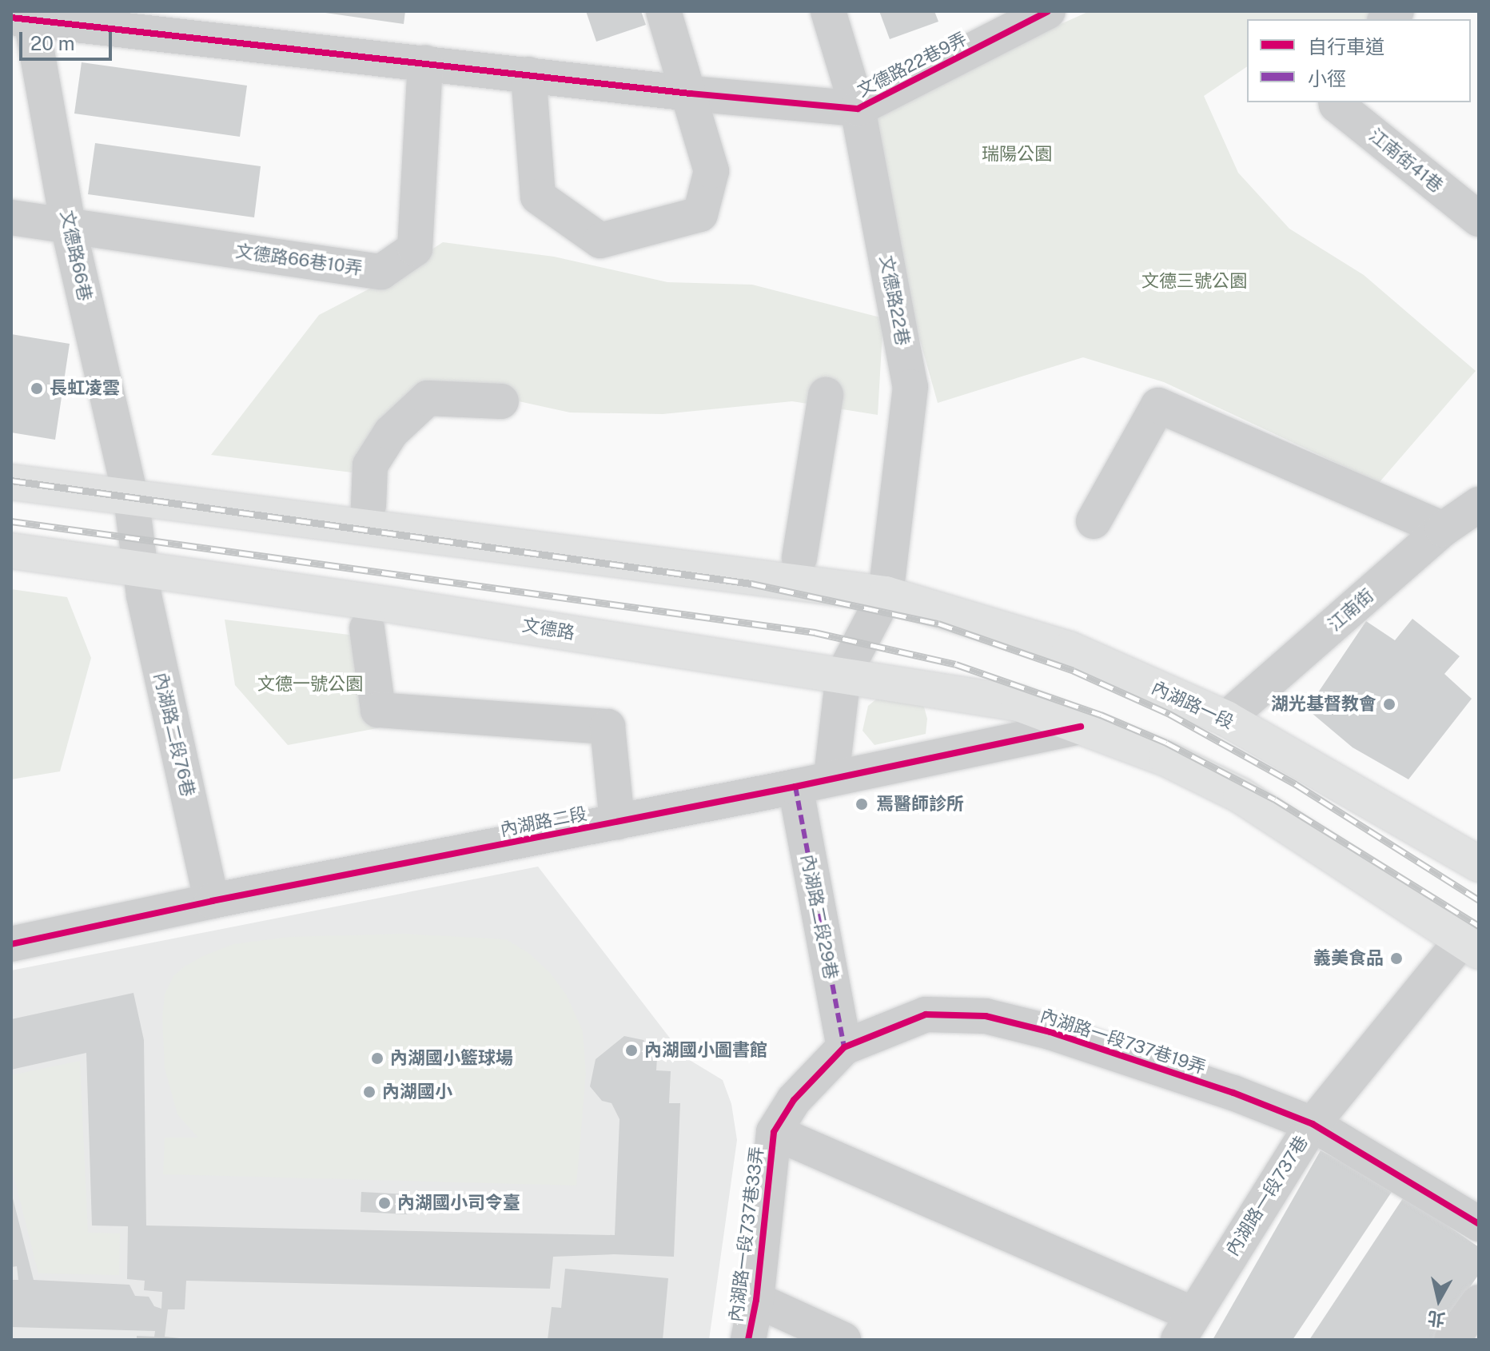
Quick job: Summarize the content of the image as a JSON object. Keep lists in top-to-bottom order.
{
  "streets": {
    "main road": ["文德路", "內湖路一段"],
    "street": [
      "文德路22巷9弄",
      "江南街41巷",
      "文德路66巷",
      "文德路66巷10弄",
      "文德路22巷",
      "江南街",
      "內湖路二段76巷",
      "內湖路二段",
      "內湖路二段29巷",
      "內湖路一段737巷19弄",
      "內湖路一段737巷",
      "內湖路一段737巷33弄"
    ]
  },
  "crossings": [
    ["文德路22巷9弄", "文德路22巷"],
    ["文德路66巷", "文德路66巷10弄"],
    ["文德路66巷", "文德路"],
    ["文德路66巷", "內湖路二段76巷"],
    ["文德路22巷", "內湖路一段"],
    ["江南街", "內湖路一段"],
    ["文德路", "內湖路二段76巷"],
    ["文德路", "內湖路二段"],
    ["內湖路二段76巷", "內湖路二段"],
    ["內湖路二段", "內湖路二段29巷"],
    ["內湖路二段29巷", "內湖路一段737巷19弄"],
    ["內湖路一段737巷19弄", "內湖路一段737巷"],
    ["內湖路一段737巷19弄", "內湖路一段737巷33弄"],
    ["內湖路一段737巷", "內湖路一段737巷33弄"]
  ],
  "parks": ["瑞陽公園", "文德三號公園", "文德一號公園"],
  "places": [
    "長虹凌雲",
    "湖光基督教會",
    "焉醫師診所",
    "義美食品",
    "內湖國小圖書館",
    "內湖國小籃球場",
    "內湖國小",
    "內湖國小司令臺"
  ],
  "legend": ["自行車道", "小徑"],
  "scale_bar": "20 m",
  "north": "bottom"
}
